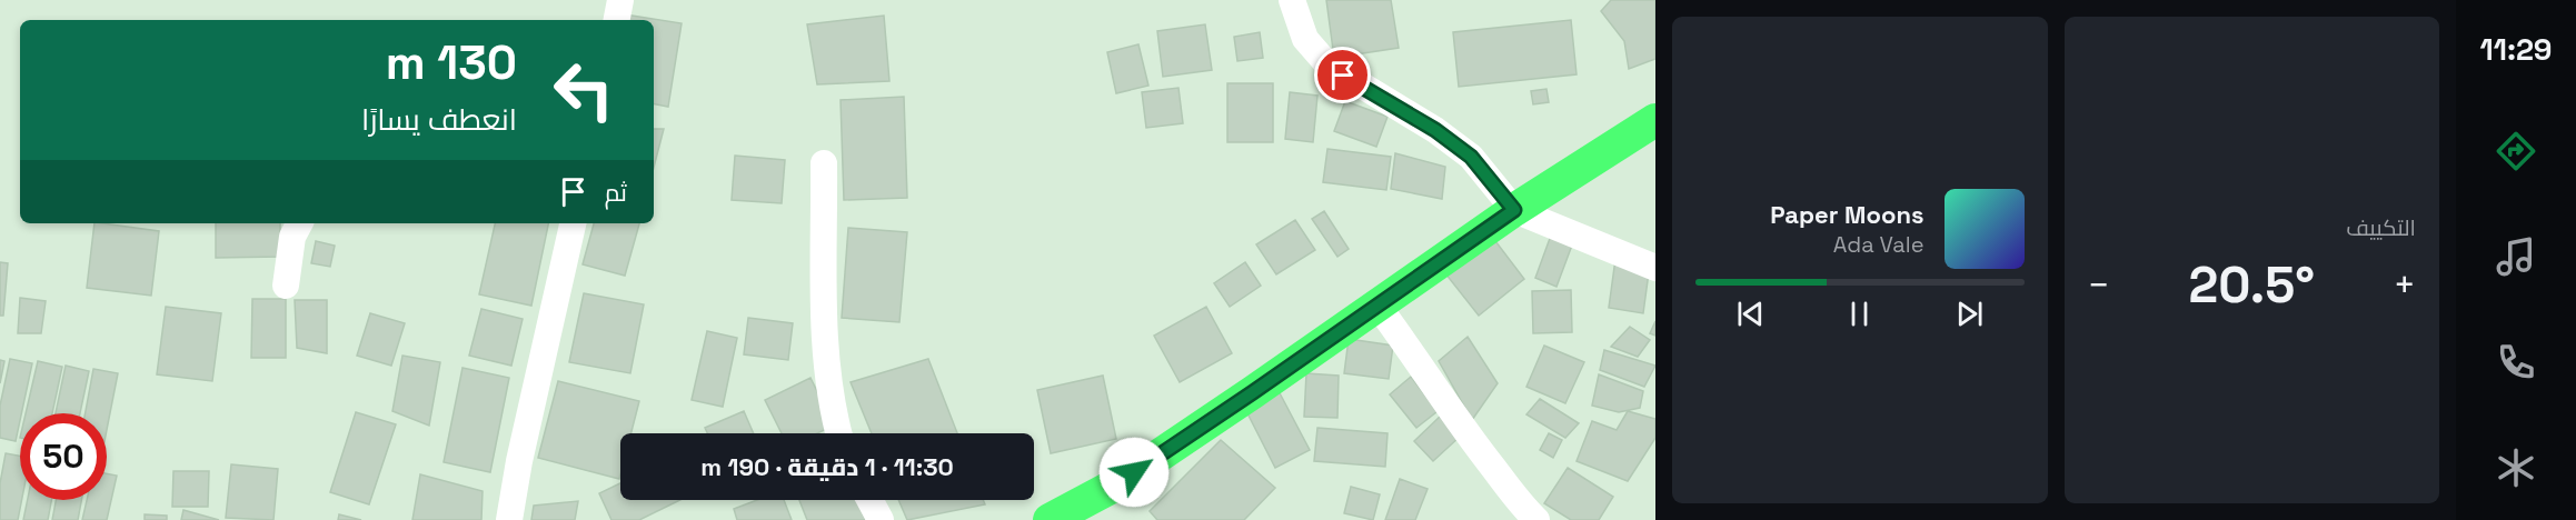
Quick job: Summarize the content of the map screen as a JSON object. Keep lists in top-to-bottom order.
{
  "page": {
    "tabs": "11:29",
    "tile": "التكييف",
    "turn": ["130 m", "انعطف يسارًا"],
    "then": "ثم",
    "song": ["Paper Moons", "Ada Vale"],
    "heat": ["−", "20.5°", "+"],
    "limit": "50",
    "trip": "11:30 · 1 دقيقة · 190 m"
  }
}
